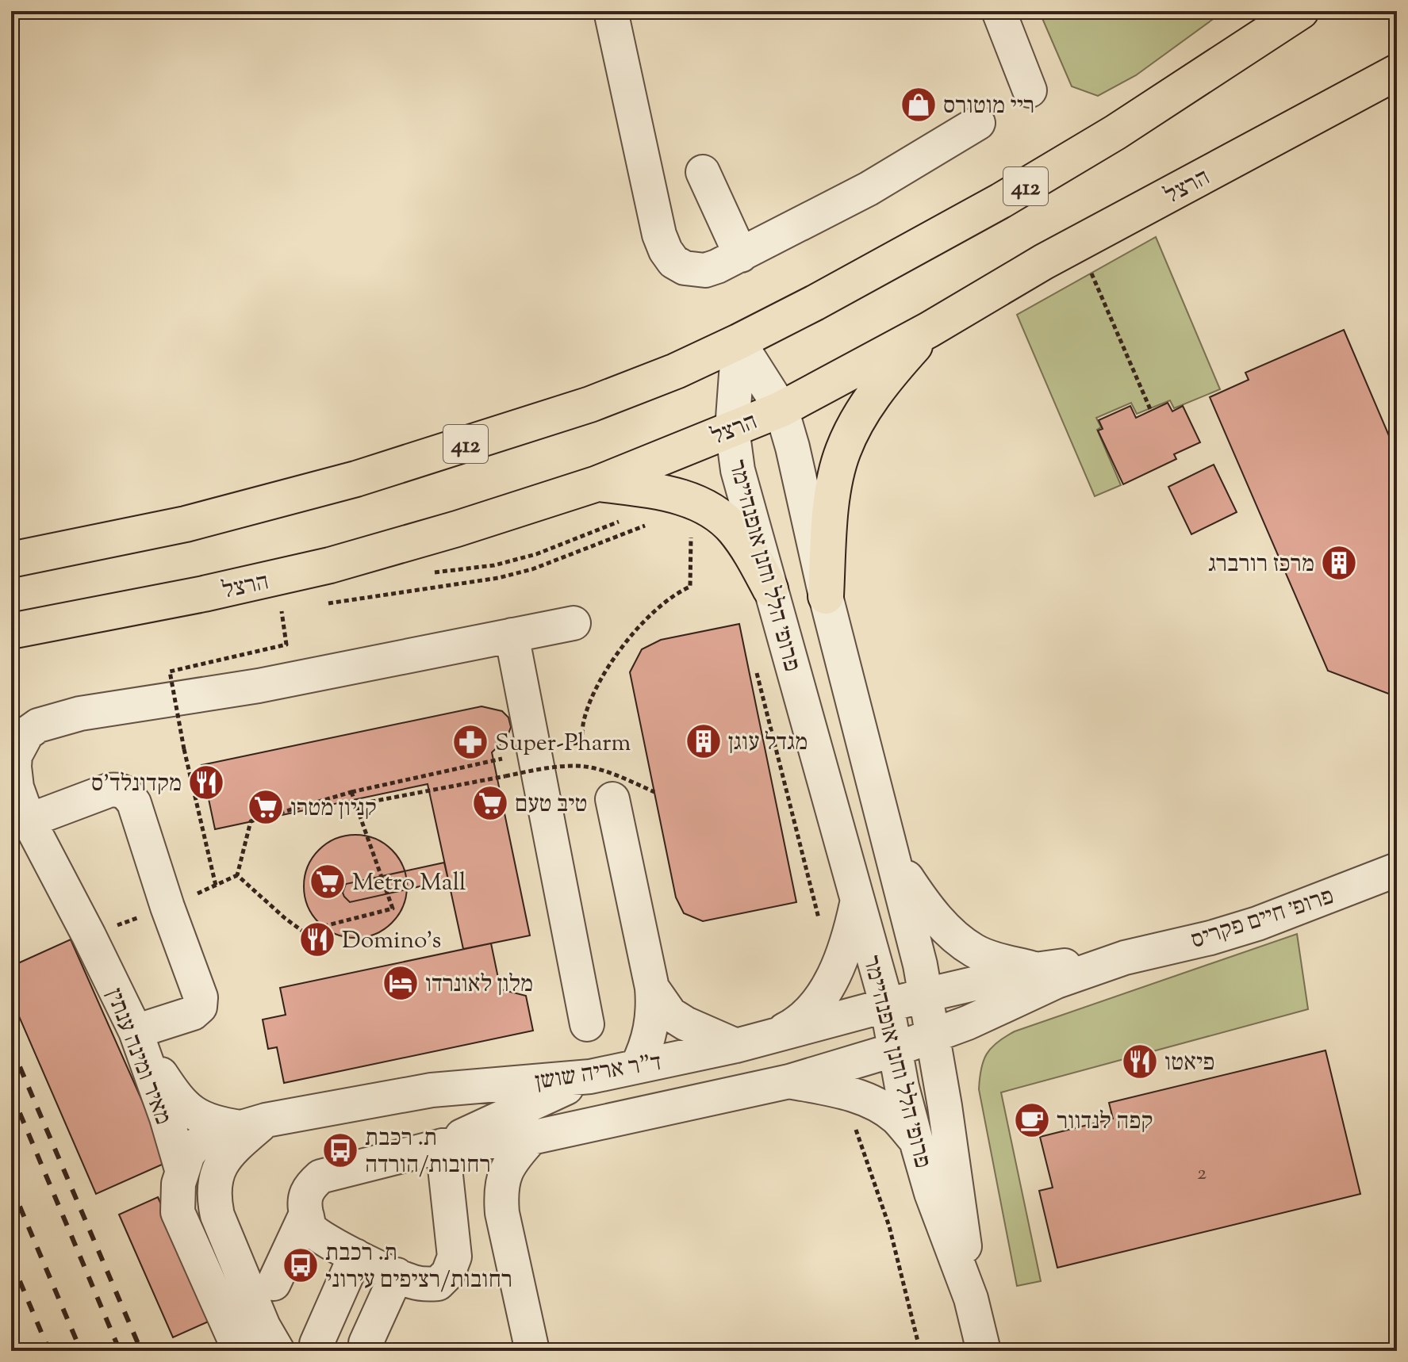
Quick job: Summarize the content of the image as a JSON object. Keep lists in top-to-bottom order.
{
  "streets": {
    "main road": ["הרצל", "412"],
    "street": [
      "פרופ׳ הלל וחנן אופנהיימר",
      "פרופ׳ חיים פקריס",
      "מאיר ומינה ענתין",
      "ד\"ר אריה שושן"
    ]
  },
  "crossings": [
    ["הרצל", "פרופ׳ הלל וחנן אופנהיימר"],
    ["412", "פרופ׳ הלל וחנן אופנהיימר"],
    ["פרופ׳ הלל וחנן אופנהיימר", "פרופ׳ חיים פקריס"],
    ["פרופ׳ הלל וחנן אופנהיימר", "ד\"ר אריה שושן"],
    ["פרופ׳ חיים פקריס", "ד\"ר אריה שושן"],
    ["מאיר ומינה ענתין", "ד\"ר אריה שושן"]
  ],
  "places": {
    "shop": ["ריי מוטורס"],
    "building": ["מרכז רורברג", "מגדל עוגן"],
    "pharmacy": ["Super-Pharm"],
    "restaurant": ["מקדונלד'ס", "Domino's", "פיאטו"],
    "supermarket": ["טיב טעם", "קניון מטרו", "Metro Mall"],
    "hotel": ["מלון לאונרדו"],
    "cafe": ["קפה לנדוור"],
    "bus stop": ["ת. רכבת רחובות/הורדה", "ת. רכבת רחובות/רציפים עירוני"]
  },
  "house_numbers": ["2"]
}
